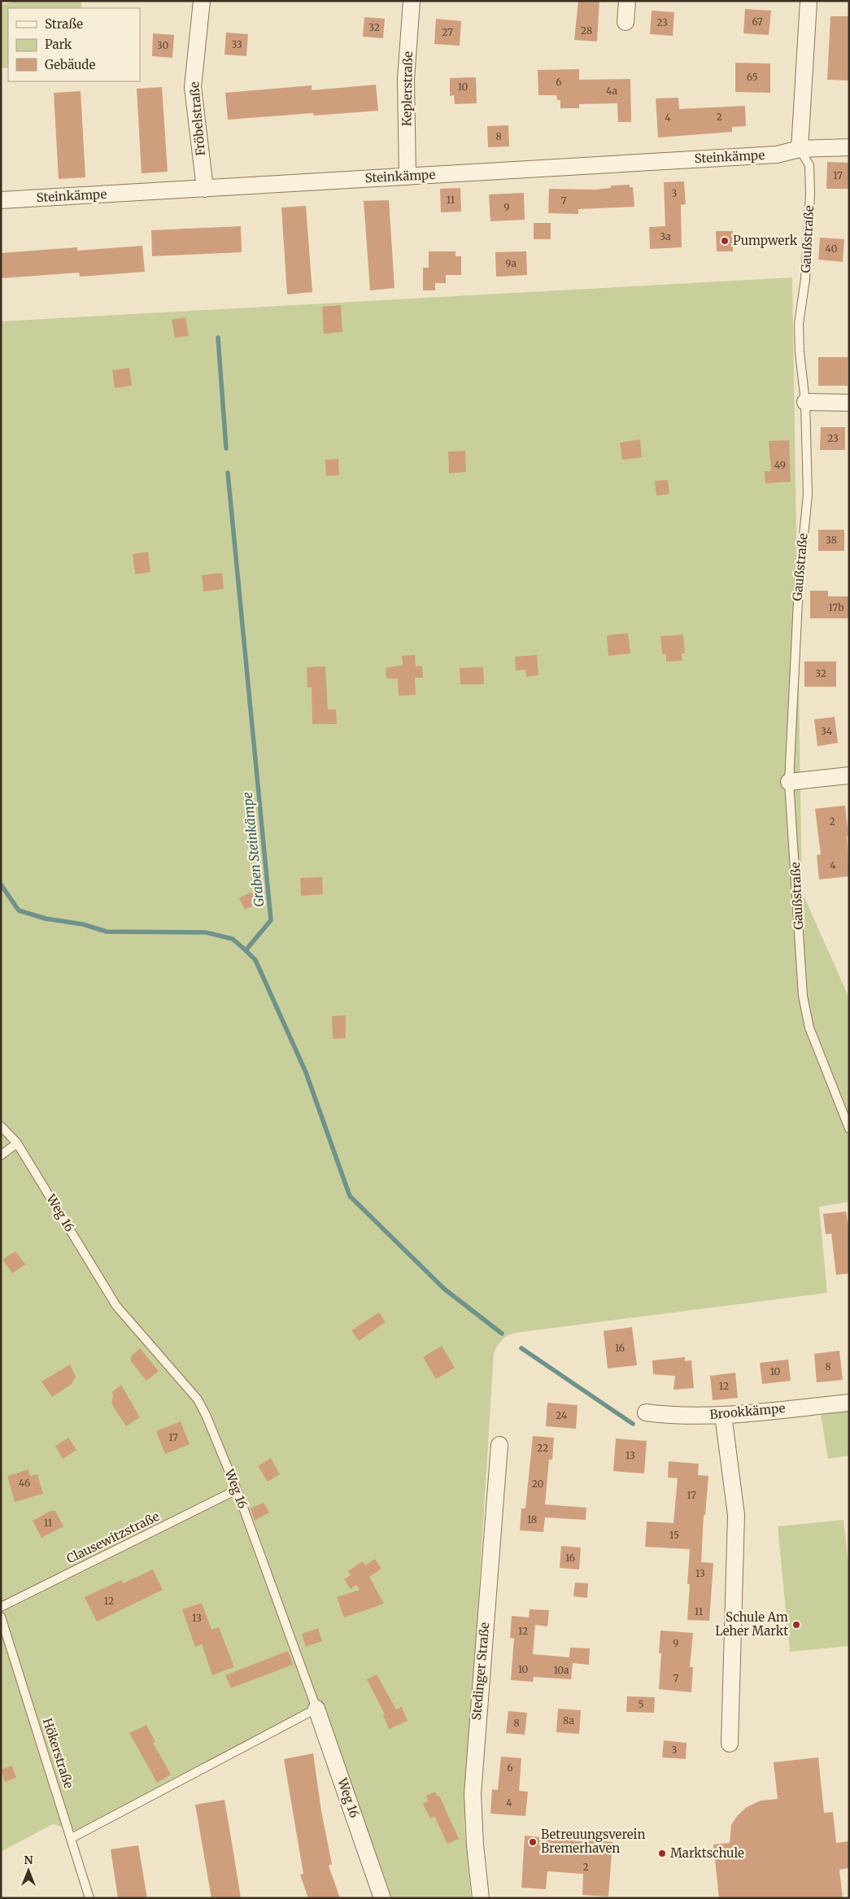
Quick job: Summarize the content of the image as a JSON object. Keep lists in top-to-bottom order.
{
  "streets": {
    "street": [
      "Keplerstraße",
      "Fröbelstraße",
      "Steinkämpe",
      "Weg 16",
      "Brookkämpe",
      "Stedinger Straße"
    ],
    "lane": ["Gaußstraße", "Clausewitzstraße", "Hökerstraße"]
  },
  "crossings": [
    ["Keplerstraße", "Steinkämpe"],
    ["Fröbelstraße", "Steinkämpe"],
    ["Steinkämpe", "Gaußstraße"],
    ["Weg 16", "Clausewitzstraße"]
  ],
  "water": ["Graben Steinkämpe"],
  "places": [
    "Pumpwerk",
    "Schule Am Leher Markt",
    "Betreuungsverein Bremerhaven",
    "Marktschule"
  ],
  "house_numbers": [
    "67",
    "23",
    "32",
    "28",
    "27",
    "33",
    "30",
    "65",
    "6",
    "10",
    "4a",
    "2",
    "4",
    "8",
    "17",
    "3",
    "11",
    "7",
    "9",
    "3a",
    "40",
    "9a",
    "23",
    "49",
    "38",
    "17b",
    "32",
    "34",
    "2",
    "4",
    "16",
    "8",
    "10",
    "12",
    "24",
    "17",
    "22",
    "13",
    "46",
    "20",
    "17",
    "18",
    "11",
    "15",
    "16",
    "13",
    "12",
    "11",
    "13",
    "12",
    "9",
    "10",
    "10a",
    "7",
    "5",
    "8a",
    "8",
    "3",
    "6",
    "4",
    "2"
  ],
  "legend": ["Straße", "Park", "Gebäude"],
  "north": "top"
}
